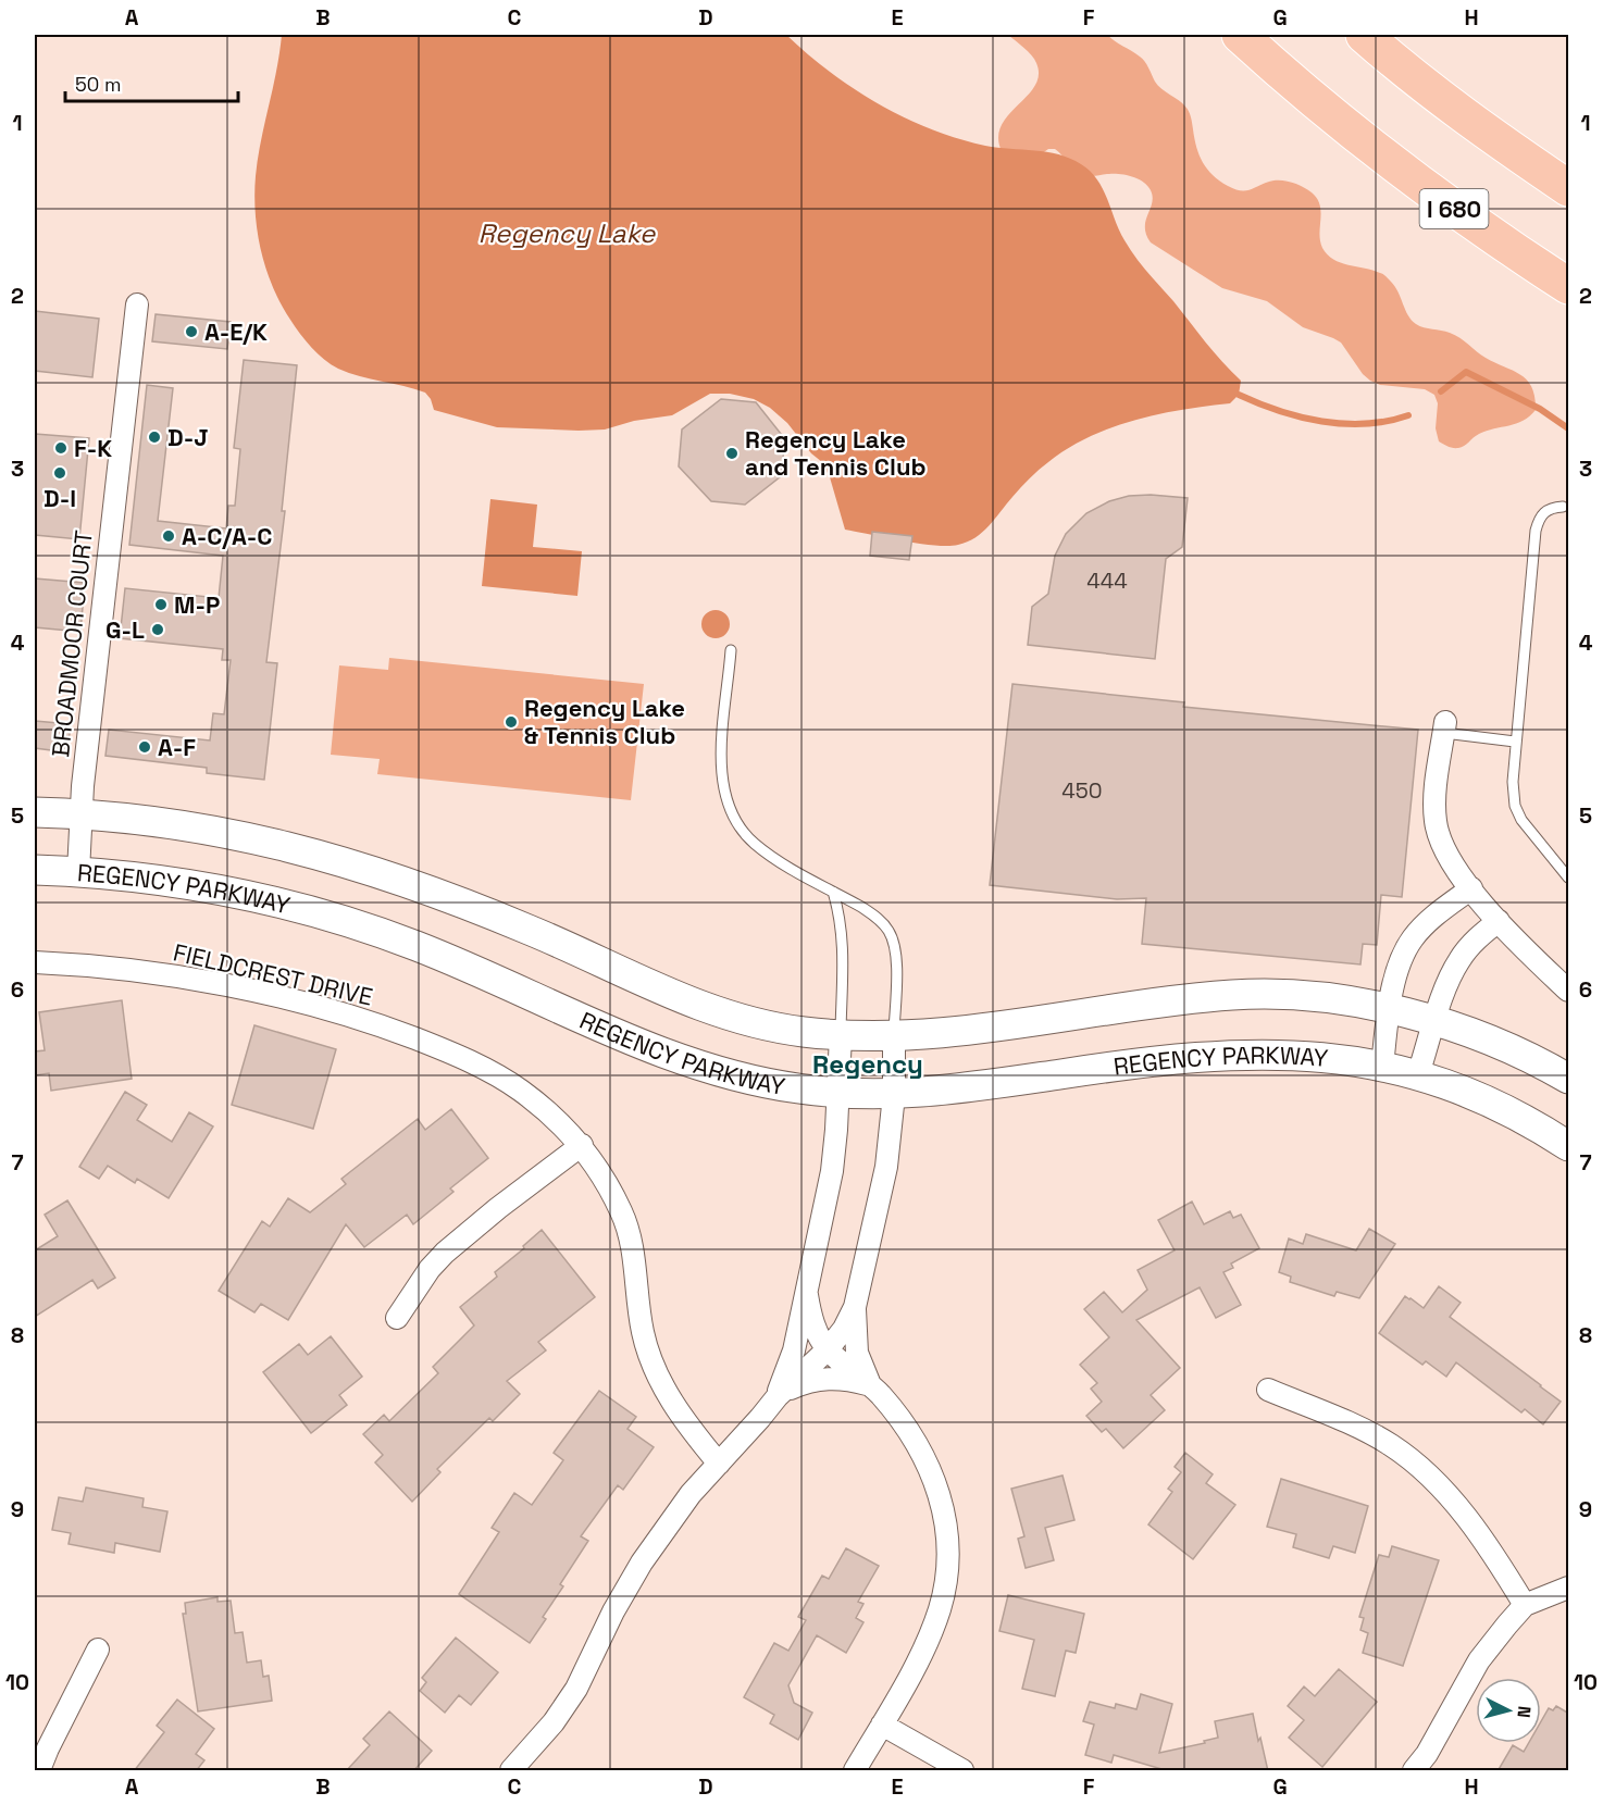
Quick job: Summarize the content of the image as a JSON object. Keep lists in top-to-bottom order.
{
  "streets": {
    "highway": ["I 680"],
    "main road": ["REGENCY PARKWAY"],
    "street": ["BROADMOOR COURT", "FIELDCREST DRIVE"]
  },
  "crossings": [
    ["BROADMOOR COURT", "REGENCY PARKWAY"]
  ],
  "districts": ["Regency"],
  "water": ["Regency Lake"],
  "places": [
    "A-E/K",
    "D-J",
    "F-K",
    "Regency Lake and Tennis Club",
    "D-I",
    "A-C/A-C",
    "M-P",
    "G-L",
    "Regency Lake & Tennis Club",
    "A-F"
  ],
  "house_numbers": ["444", "450"],
  "scale_bar": "50 m",
  "north": "right",
  "grid": {
    "columns": [
      "A",
      "B",
      "C",
      "D",
      "E",
      "F",
      "G",
      "H"
    ],
    "rows": [
      "1",
      "2",
      "3",
      "4",
      "5",
      "6",
      "7",
      "8",
      "9",
      "10"
    ]
  }
}
